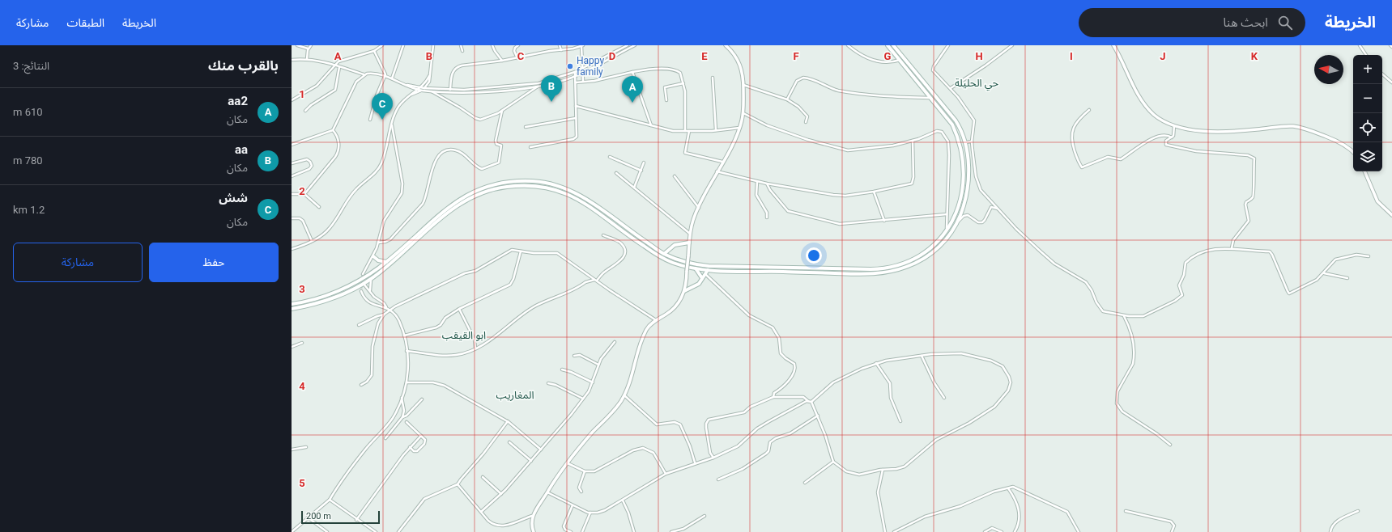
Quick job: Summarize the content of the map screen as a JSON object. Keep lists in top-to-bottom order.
{
  "districts": ["حي الحليلة", "ابو القيقب", "المغاريب"],
  "places": ["Happy family"],
  "scale_bar": "200 m",
  "north": "left",
  "page": {
    "header": "الخريطة",
    "search": "ابحث هنا",
    "nav": ["الخريطة", "الطبقات", "مشاركة"],
    "heading": ["بالقرب منك", "النتائج: 3"],
    "map_buttons": ["+", "−"],
    "pins": ["B", "A", "C"],
    "list": [
      {
        "mark": "A",
        "name": "aa2",
        "note": "مكان",
        "value": "610 m"
      },
      {
        "mark": "B",
        "name": "aa",
        "note": "مكان",
        "value": "780 m"
      },
      {
        "mark": "C",
        "name": "شش",
        "note": "مكان",
        "value": "1.2 km"
      }
    ],
    "buttons": ["حفظ", "مشاركة"],
    "scale": "200 m"
  },
  "grid": {
    "columns": [
      "A",
      "B",
      "C",
      "D",
      "E",
      "F",
      "G",
      "H",
      "I",
      "J",
      "K"
    ],
    "rows": [
      "1",
      "2",
      "3",
      "4",
      "5"
    ]
  }
}
